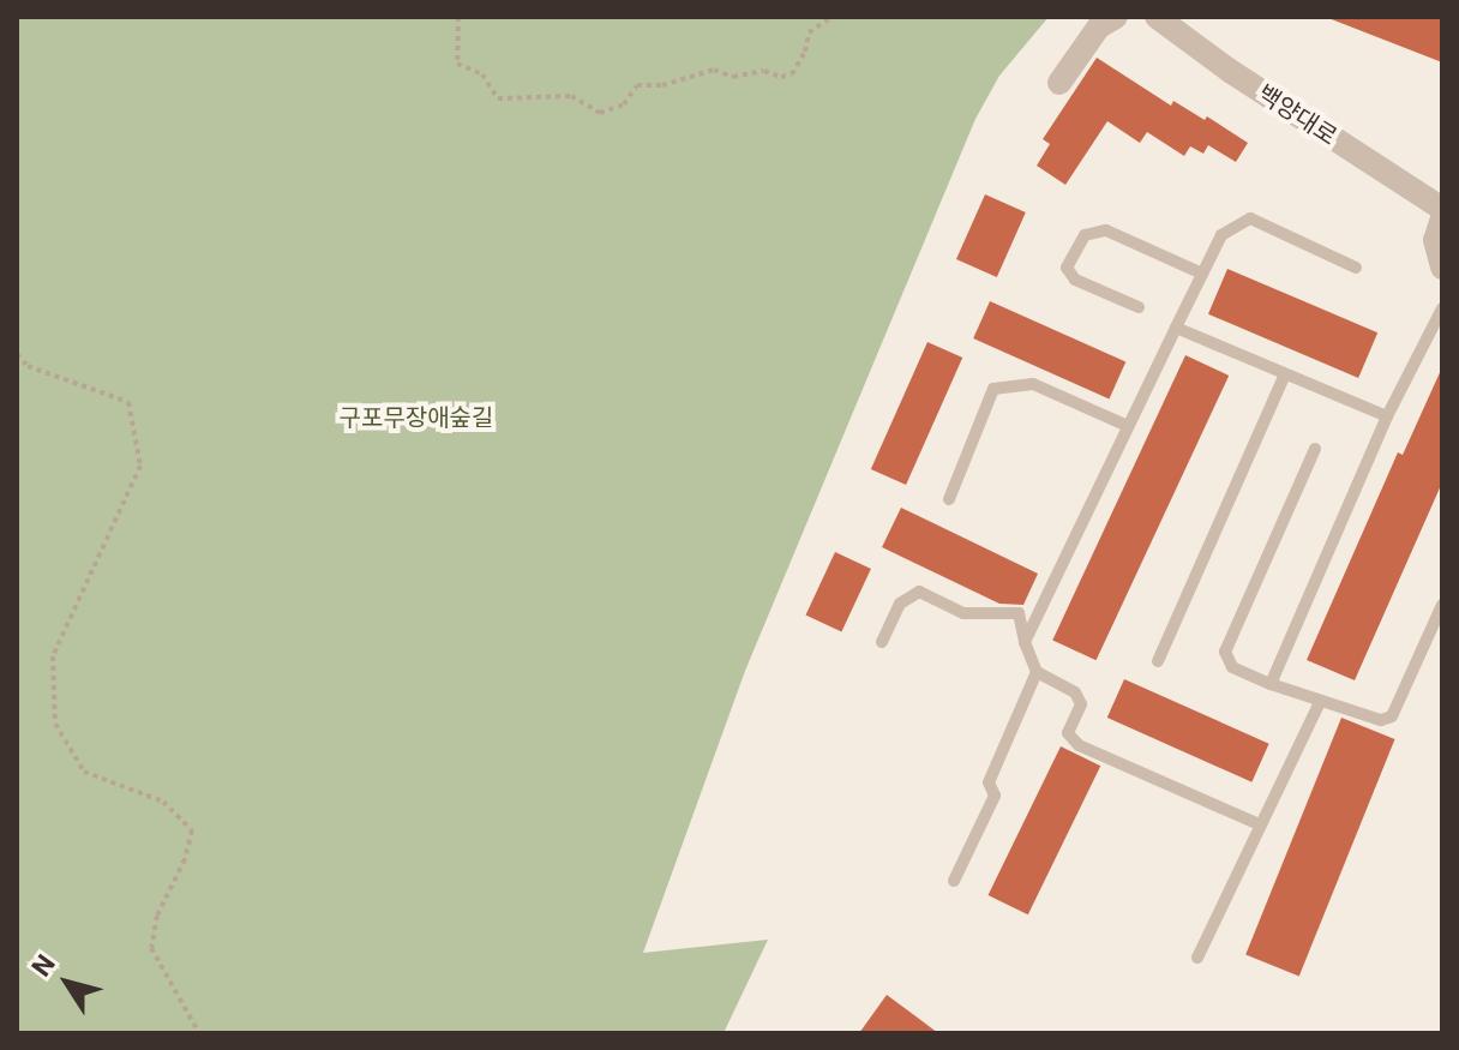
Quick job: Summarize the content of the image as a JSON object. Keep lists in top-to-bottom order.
{
  "streets": {
    "street": ["백양대로"]
  },
  "parks": ["구포무장애숲길"],
  "north": "top left"
}
